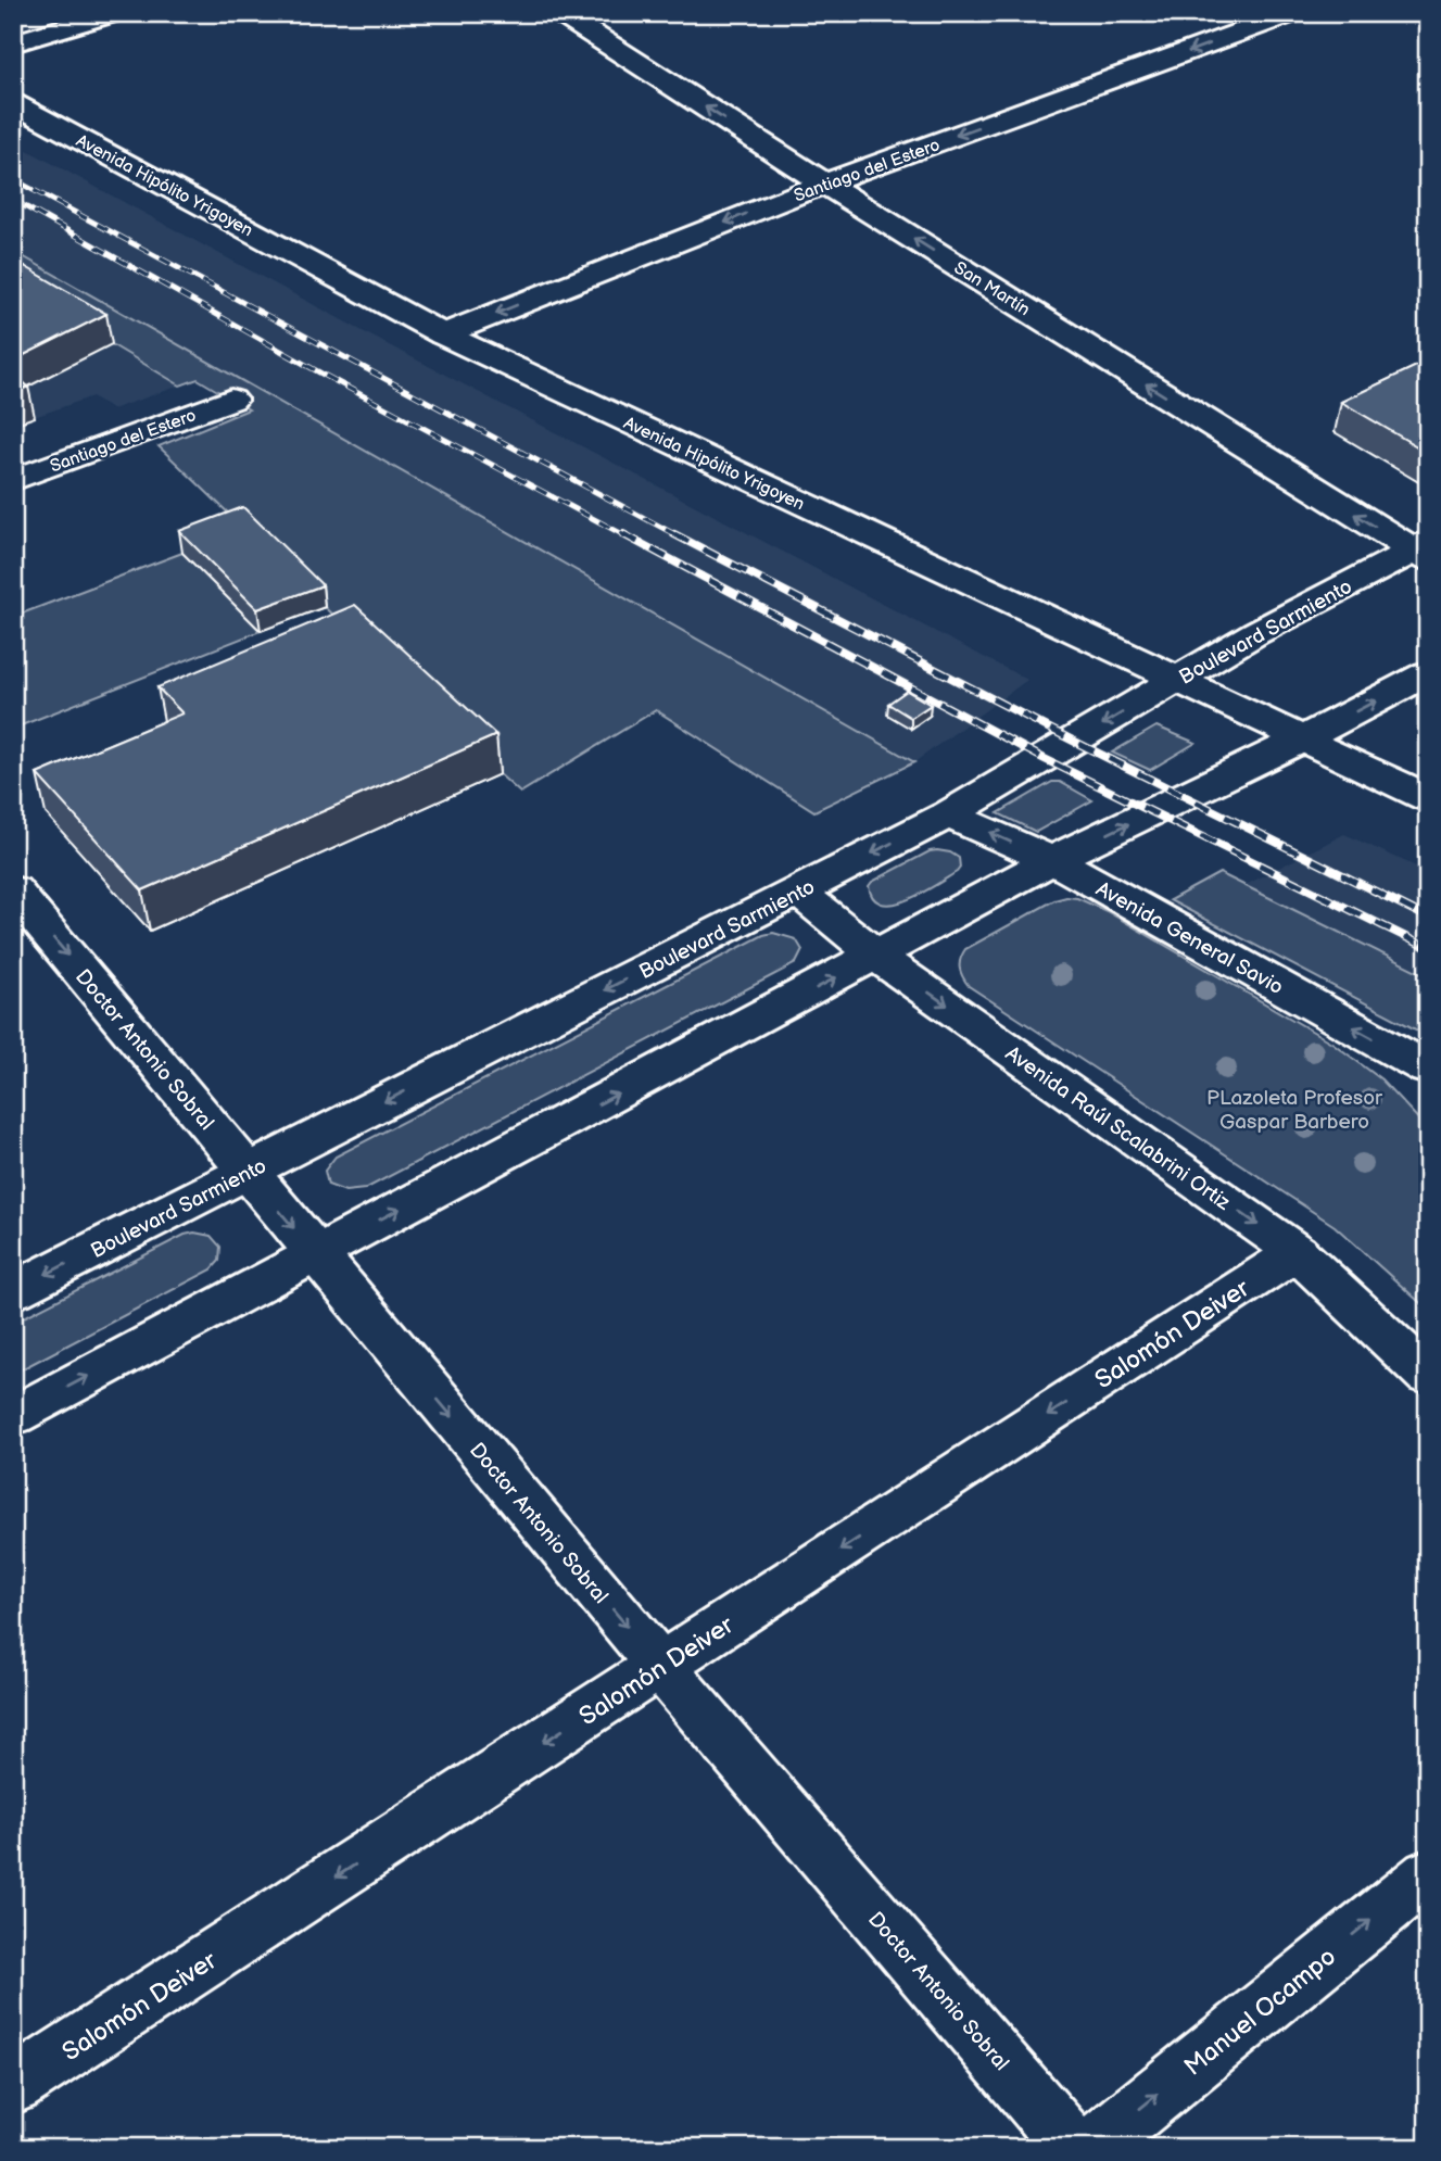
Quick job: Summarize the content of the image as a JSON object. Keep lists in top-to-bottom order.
{
  "streets": {
    "main road": [
      "Santiago del Estero",
      "Avenida Hipólito Yrigoyen",
      "San Martín",
      "Boulevard Sarmiento",
      "Avenida General Savio",
      "Doctor Antonio Sobral",
      "Avenida Raúl Scalabrini Ortiz",
      "Salomón Deiver",
      "Manuel Ocampo"
    ]
  },
  "crossings": [
    ["Santiago del Estero", "Avenida Hipólito Yrigoyen"],
    ["Santiago del Estero", "San Martín"],
    ["Avenida Hipólito Yrigoyen", "Boulevard Sarmiento"],
    ["San Martín", "Boulevard Sarmiento"],
    ["Boulevard Sarmiento", "Avenida General Savio"],
    ["Boulevard Sarmiento", "Doctor Antonio Sobral"],
    ["Boulevard Sarmiento", "Avenida Raúl Scalabrini Ortiz"],
    ["Doctor Antonio Sobral", "Salomón Deiver"],
    ["Avenida Raúl Scalabrini Ortiz", "Salomón Deiver"]
  ],
  "one_way": [
    "Santiago del Estero",
    "San Martín",
    "Avenida General Savio",
    "Doctor Antonio Sobral",
    "Avenida Raúl Scalabrini Ortiz",
    "Salomón Deiver",
    "Manuel Ocampo"
  ],
  "parks": ["PLazoleta Profesor Gaspar Barbero"]
}
